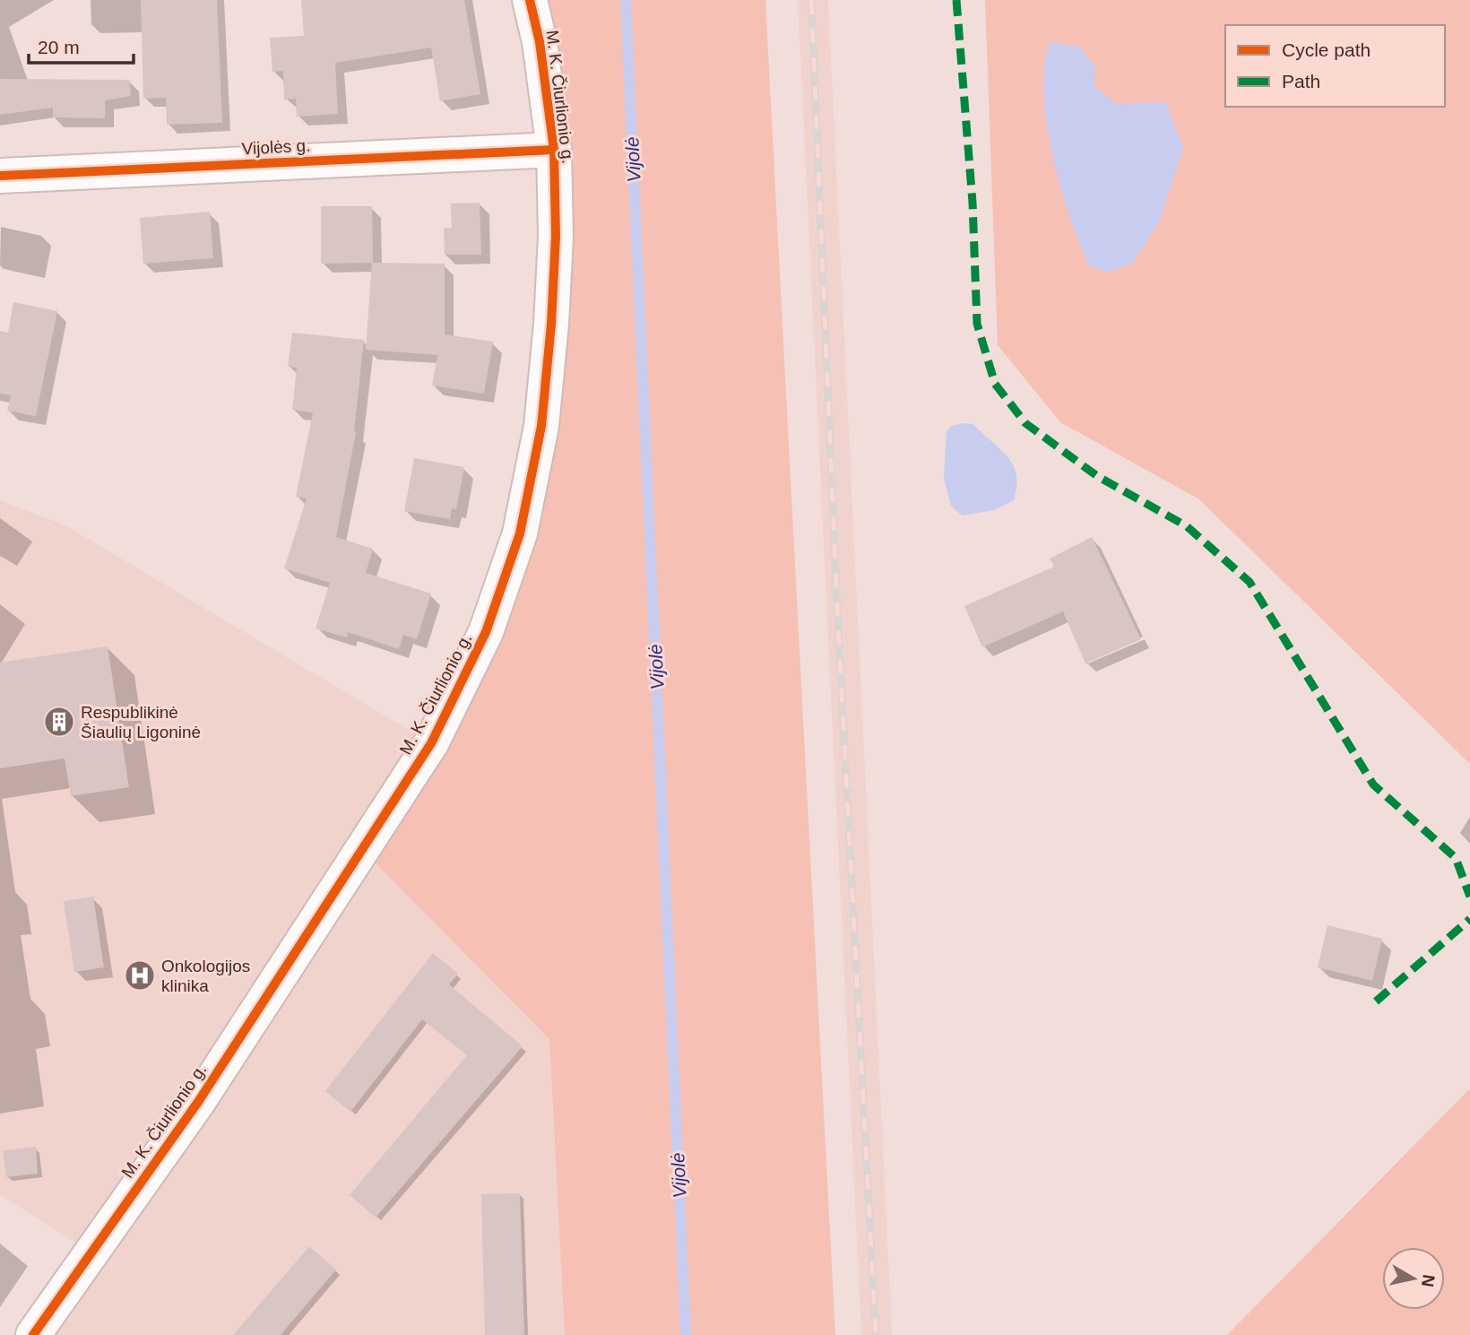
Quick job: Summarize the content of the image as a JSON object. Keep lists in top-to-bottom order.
{
  "streets": {
    "street": ["M. K. Čiurlionio g.", "Vijolės g."]
  },
  "crossings": [
    ["M. K. Čiurlionio g.", "Vijolės g."]
  ],
  "water": ["Vijolė"],
  "places": {
    "building": ["Respublikinė Šiaulių Ligoninė"],
    "hospital": ["Onkologijos klinika"]
  },
  "legend": ["Cycle path", "Path"],
  "scale_bar": "20 m",
  "north": "right"
}
